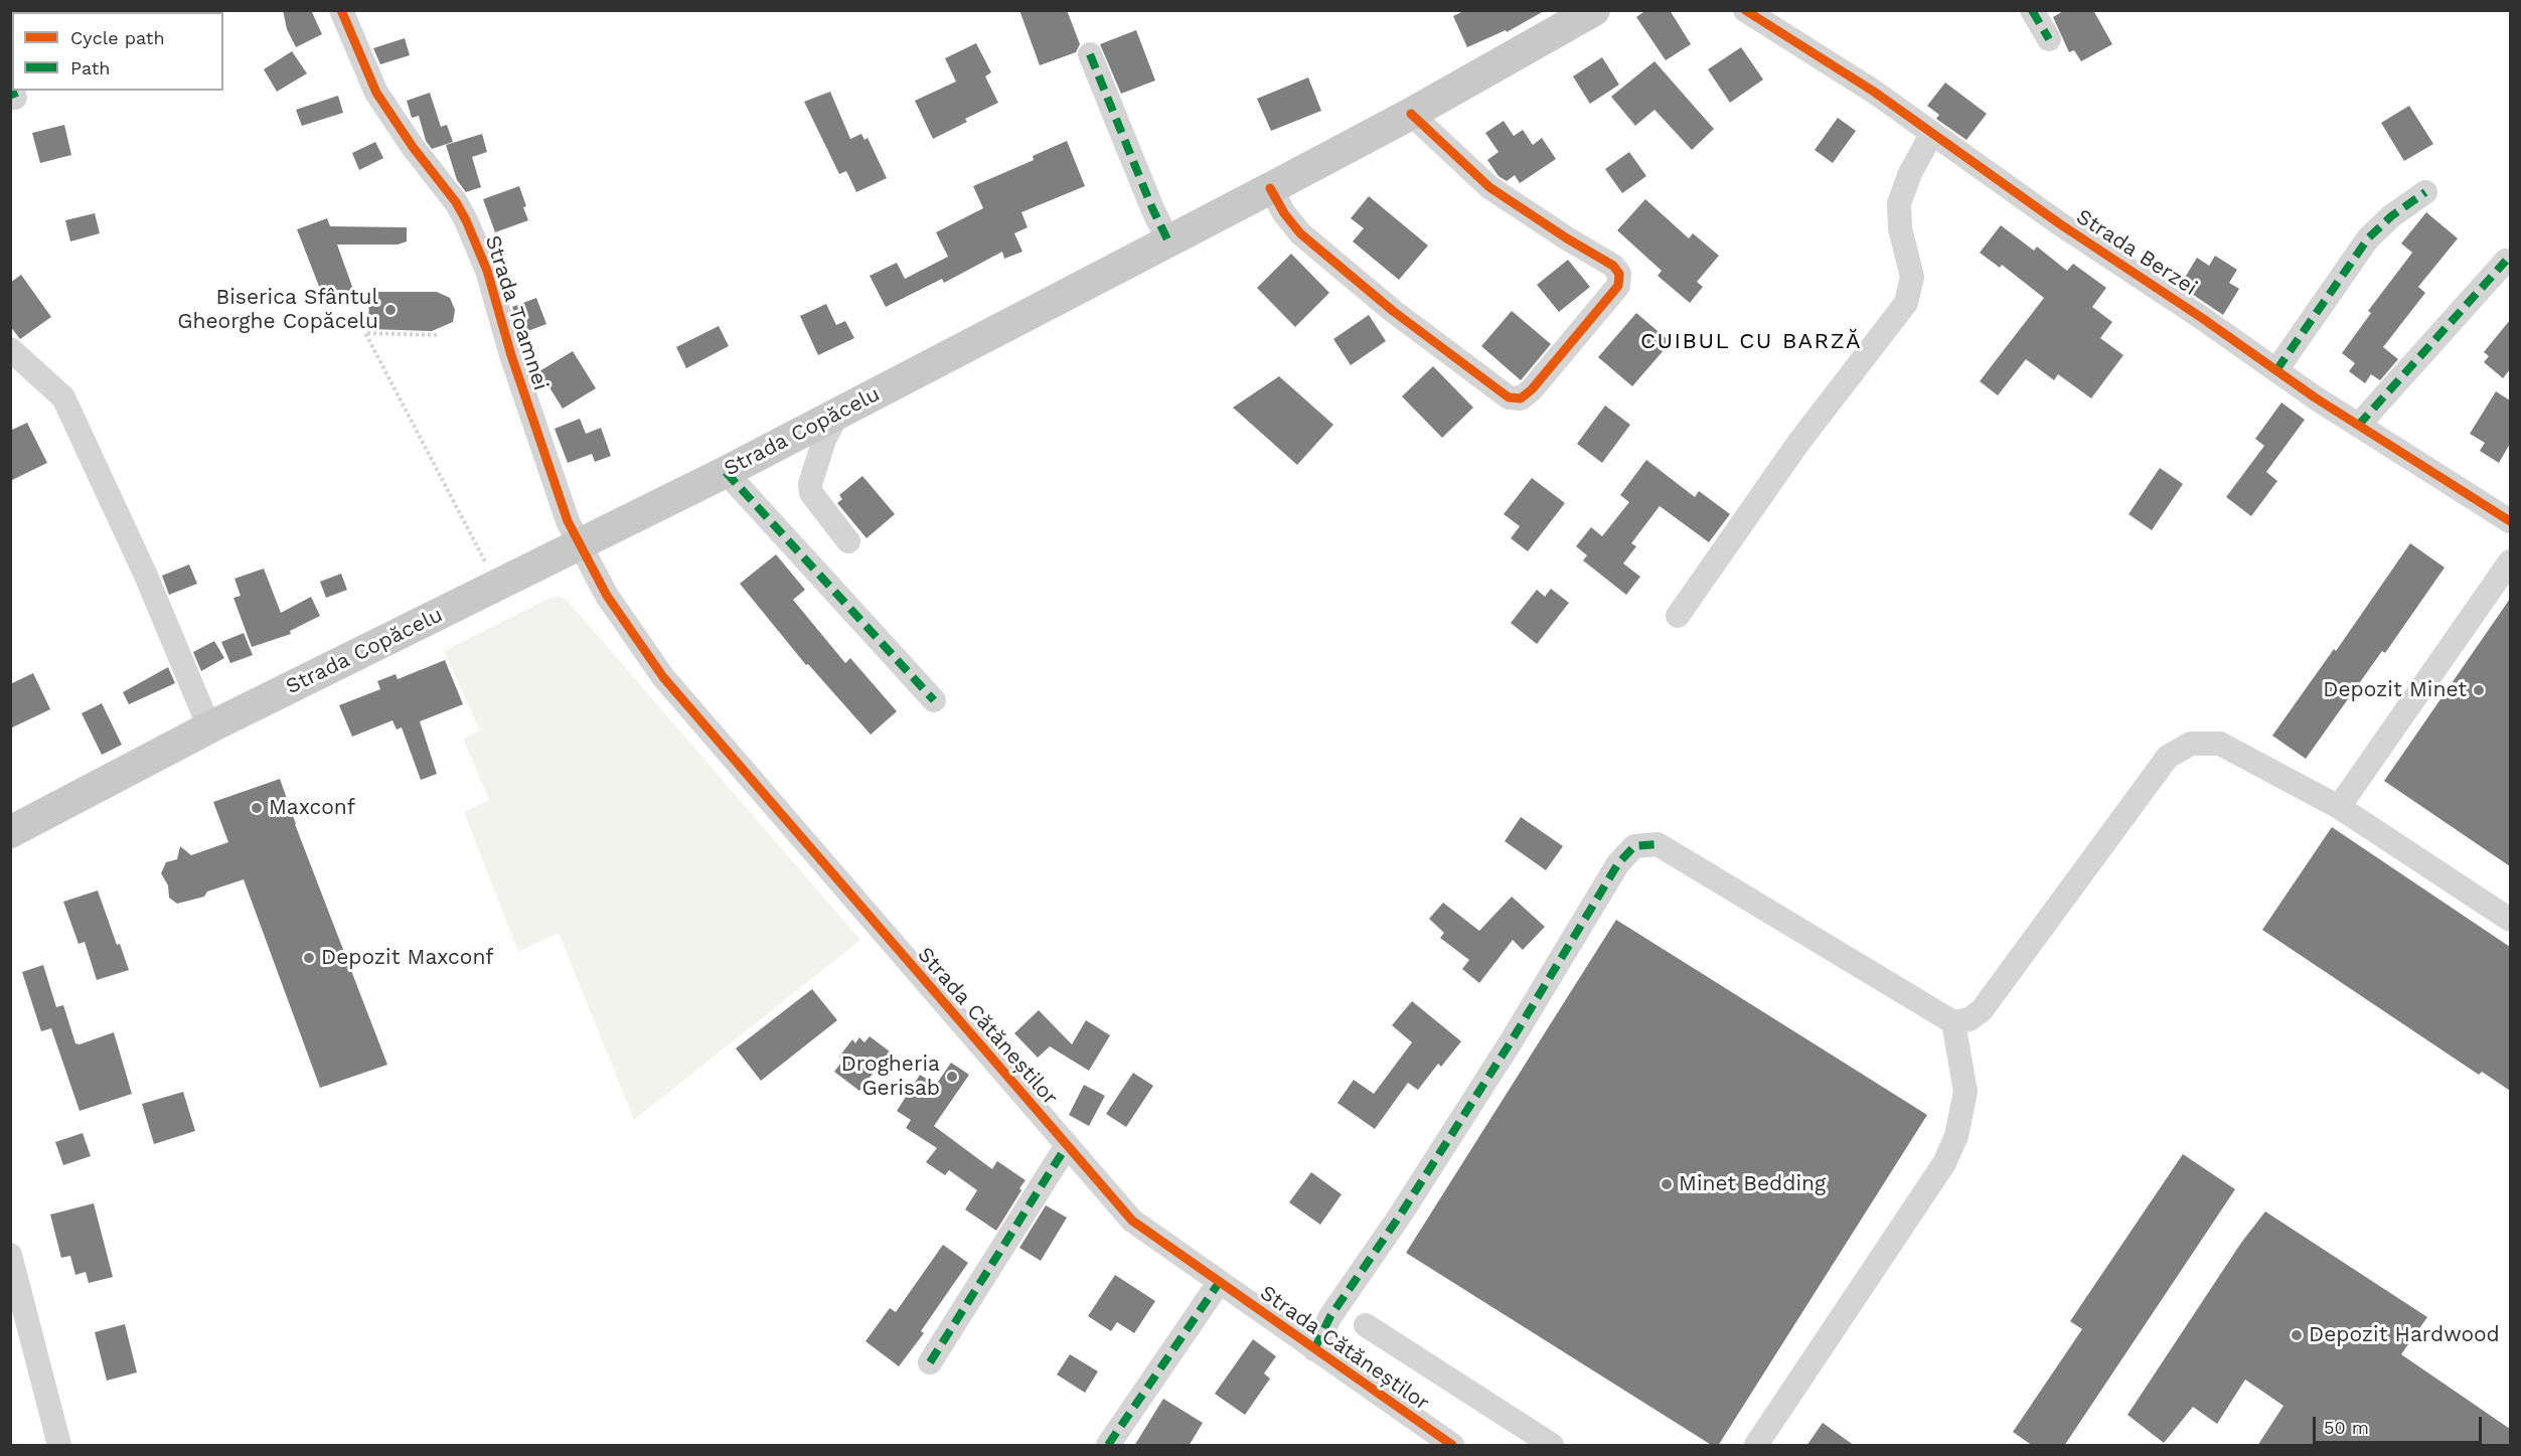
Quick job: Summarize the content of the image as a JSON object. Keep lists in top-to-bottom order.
{
  "streets": {
    "main road": ["Strada Copăcelu"],
    "street": ["Strada Berzei", "Strada Toamnei", "Strada Cătăneștilor"]
  },
  "crossings": [
    ["Strada Toamnei", "Strada Copăcelu"],
    ["Strada Toamnei", "Strada Cătăneștilor"],
    ["Strada Copăcelu", "Strada Cătăneștilor"]
  ],
  "districts": ["CUIBUL CU BARZĂ"],
  "places": [
    "Biserica Sfântul Gheorghe Copăcelu",
    "Depozit Minet",
    "Maxconf",
    "Depozit Maxconf",
    "Drogheria Gerisab",
    "Minet Bedding",
    "Depozit Hardwood"
  ],
  "legend": ["Cycle path", "Path"],
  "scale_bar": "50 m"
}
